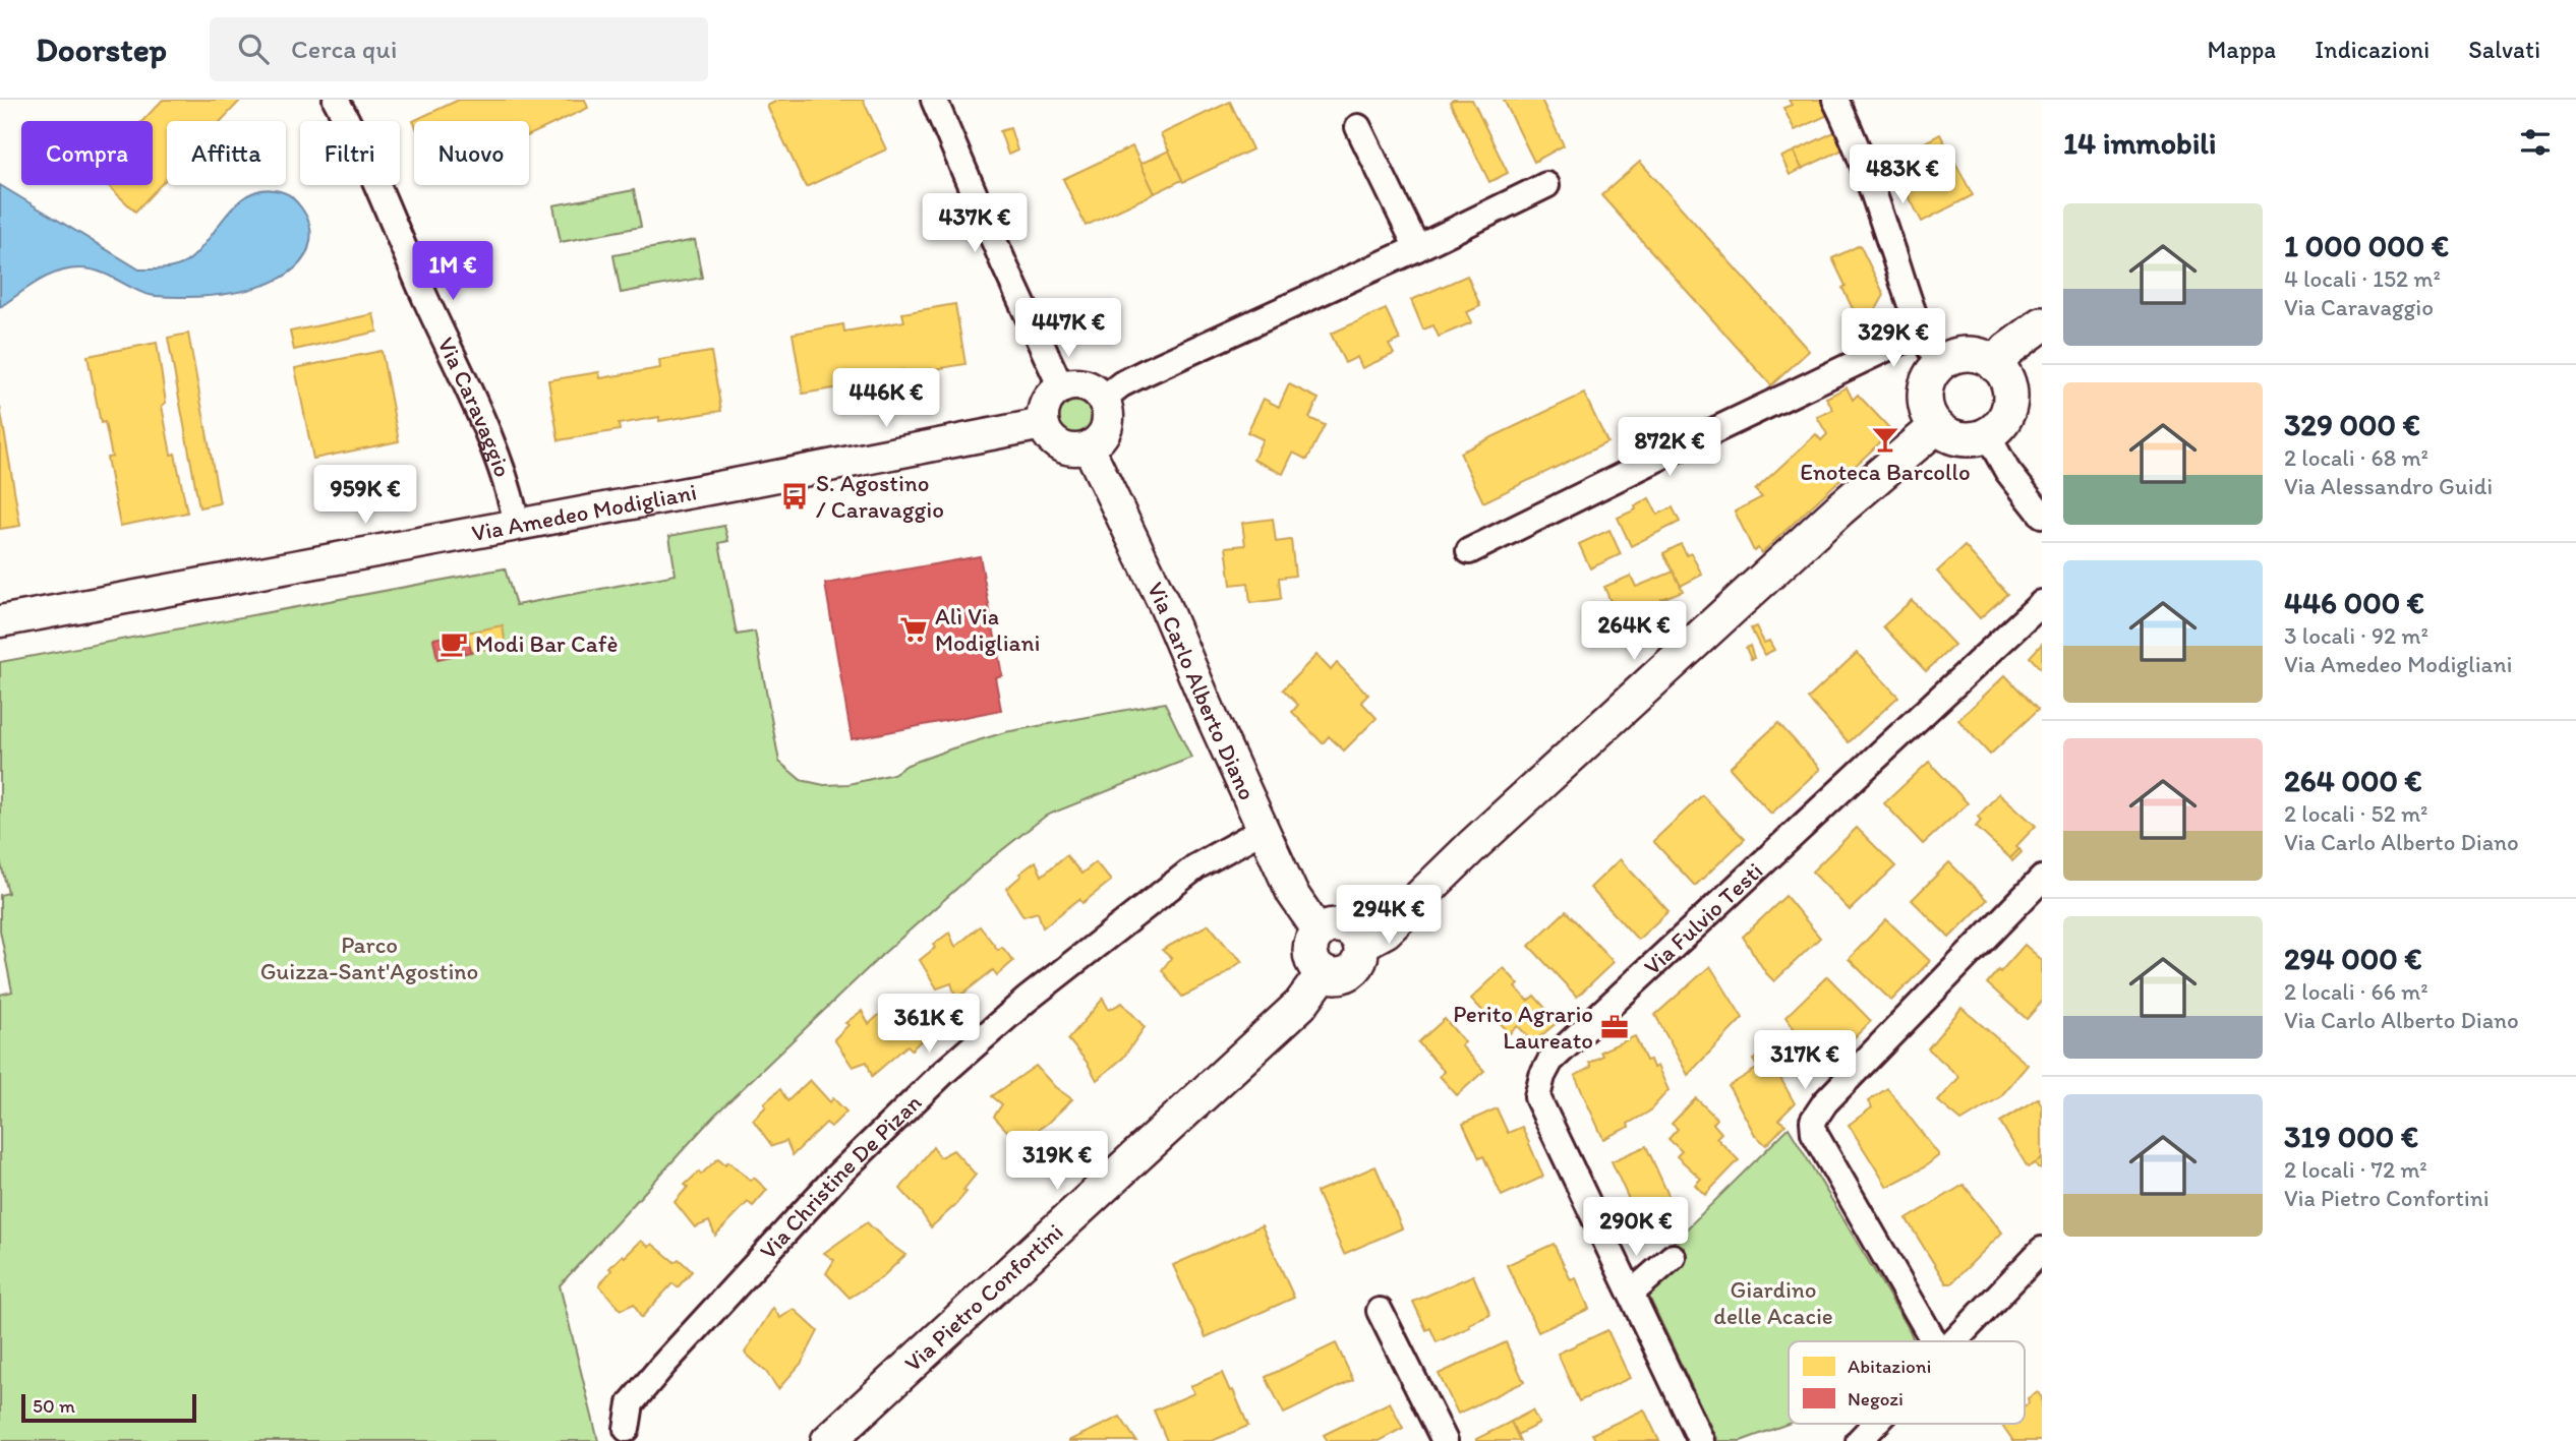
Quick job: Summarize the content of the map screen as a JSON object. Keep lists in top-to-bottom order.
{
  "streets": {
    "main road": ["Via Pietro Confortini"],
    "street": [
      "Via Caravaggio",
      "Via Amedeo Modigliani",
      "Via Carlo Alberto Diano",
      "Via Fulvio Testi",
      "Via Christine De Pizan"
    ]
  },
  "crossings": [
    ["Via Caravaggio", "Via Amedeo Modigliani"],
    ["Via Amedeo Modigliani", "Via Carlo Alberto Diano"],
    ["Via Carlo Alberto Diano", "Via Christine De Pizan"],
    ["Via Carlo Alberto Diano", "Via Pietro Confortini"]
  ],
  "parks": ["Parco Guizza-Sant'Agostino", "Giardino delle Acacie"],
  "places": {
    "bar": ["Enoteca Barcollo"],
    "bus stop": ["S. Agostino / Caravaggio"],
    "supermarket": ["Alì Via Modigliani"],
    "cafe": ["Modi Bar Cafè"],
    "office": ["Perito Agrario Laureato"]
  },
  "legend": ["Abitazioni", "Negozi"],
  "scale_bar": "50 m",
  "page": {
    "header": "Doorstep",
    "search": "Cerca qui",
    "nav": ["Mappa", "Indicazioni", "Salvati"],
    "heading": "14 immobili",
    "chip": [
      "Compra",
      "Affitta",
      "Filtri",
      "Nuovo"
    ],
    "price": [
      "483K €",
      "437K €",
      "1M €",
      "447K €",
      "329K €",
      "446K €",
      "872K €",
      "959K €",
      "264K €",
      "294K €",
      "361K €",
      "317K €",
      "319K €",
      "290K €"
    ],
    "list": [
      {
        "name": "1 000 000 €",
        "note": "4 locali · 152 m² · Via Caravaggio"
      },
      {
        "name": "329 000 €",
        "note": "2 locali · 68 m² · Via Alessandro Guidi"
      },
      {
        "name": "446 000 €",
        "note": "3 locali · 92 m² · Via Amedeo Modigliani"
      },
      {
        "name": "264 000 €",
        "note": "2 locali · 52 m² · Via Carlo Alberto Diano"
      },
      {
        "name": "294 000 €",
        "note": "2 locali · 66 m² · Via Carlo Alberto Diano"
      },
      {
        "name": "319 000 €",
        "note": "2 locali · 72 m² · Via Pietro Confortini"
      }
    ],
    "scale": "50 m"
  }
}
